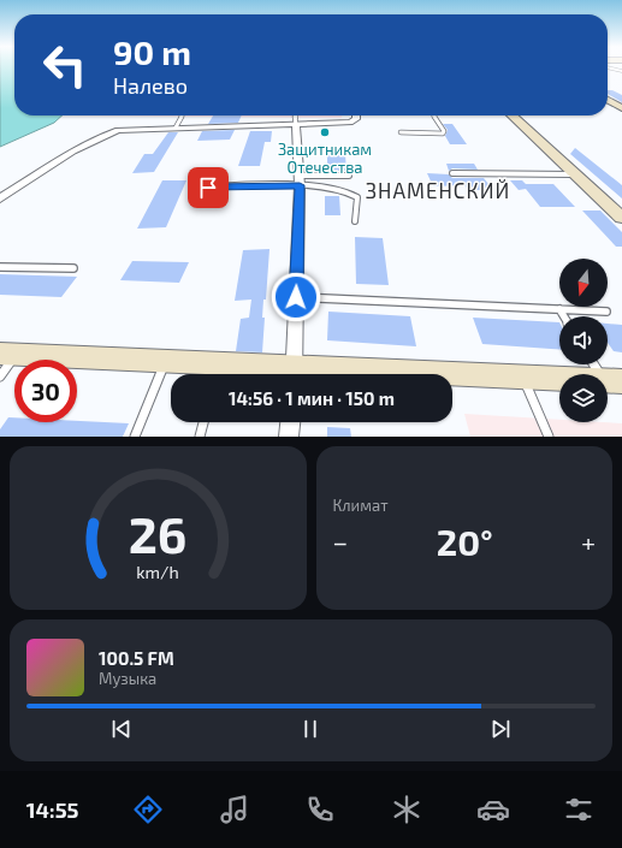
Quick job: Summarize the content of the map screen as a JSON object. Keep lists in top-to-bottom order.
{
  "districts": ["ЗНАМЕНСКИЙ"],
  "places": ["Защитникам Отечества"],
  "north": "bottom",
  "page": {
    "turn": ["90 m", "Налево"],
    "limit": "30",
    "trip": "14:56 · 1 мин · 150 m",
    "tile": "Климат",
    "heat": ["−", "20°", "+"],
    "song": ["100.5 FM", "Музыка"],
    "tabs": "14:55",
    "gauge": ["26", "km/h"]
  }
}
